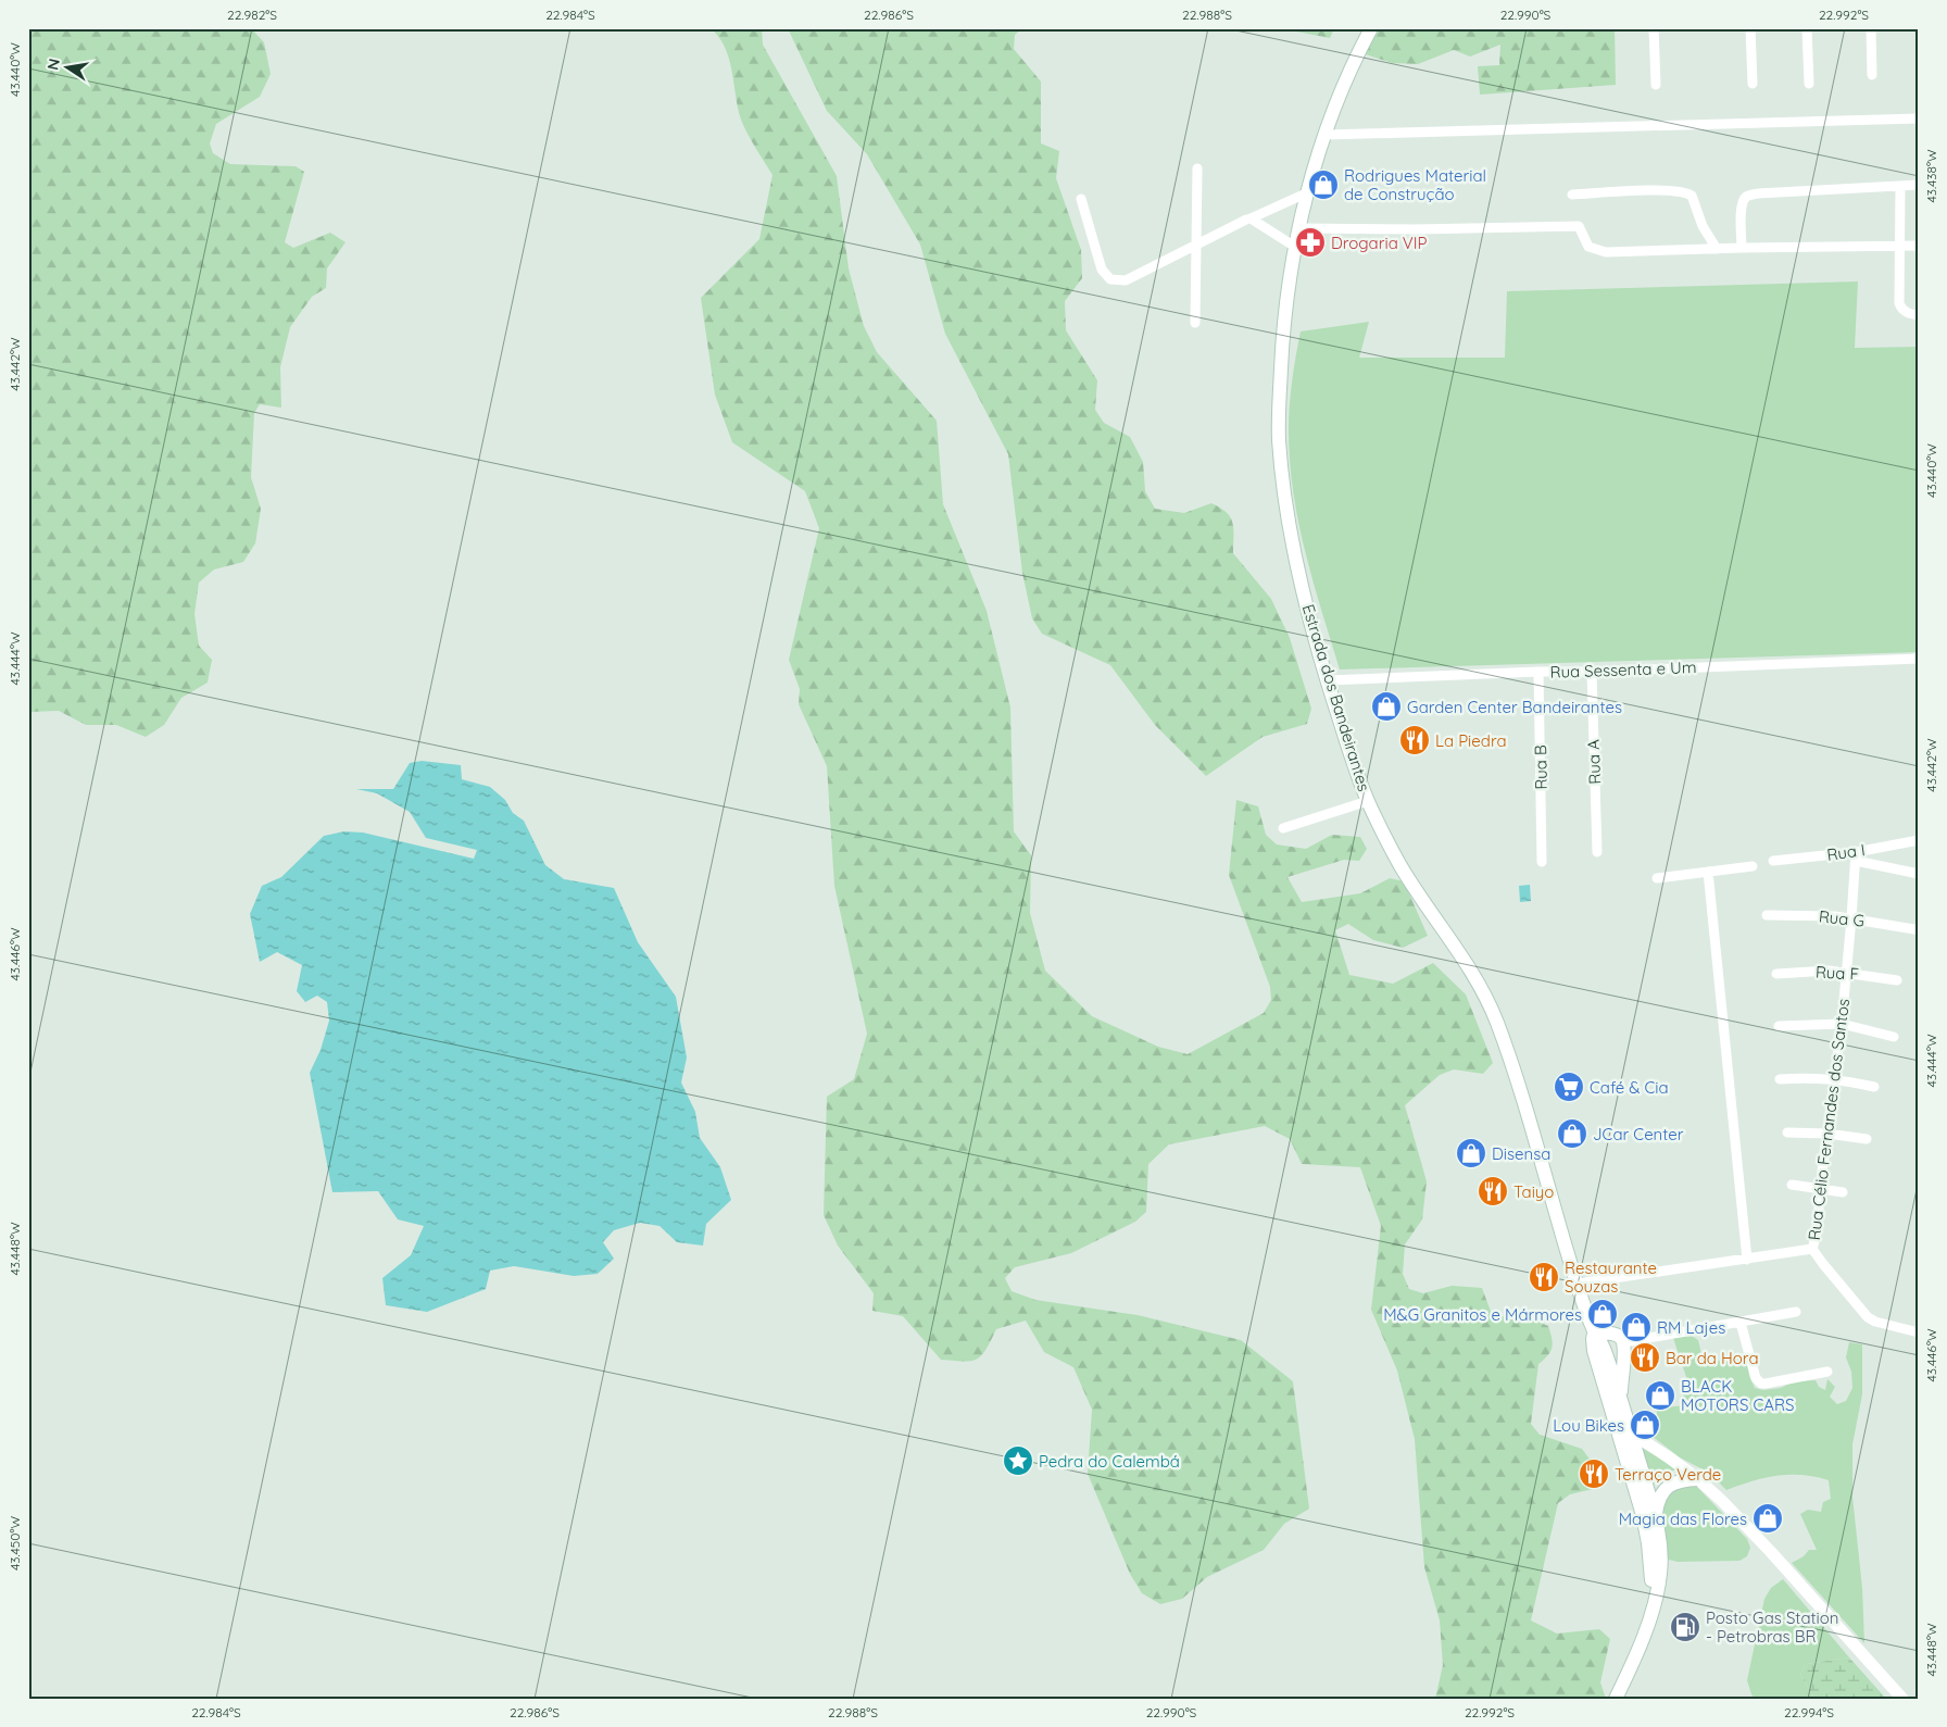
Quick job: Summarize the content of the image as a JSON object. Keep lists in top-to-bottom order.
{
  "streets": {
    "main road": ["Estrada dos Bandeirantes"],
    "street": [
      "Rua Sessenta e Um",
      "Rua A",
      "Rua B",
      "Rua I",
      "Rua G",
      "Rua F",
      "Rua Célio Fernandes dos Santos"
    ]
  },
  "crossings": [
    ["Rua Sessenta e Um", "Estrada dos Bandeirantes"],
    ["Rua Sessenta e Um", "Rua A"],
    ["Rua Sessenta e Um", "Rua B"],
    ["Estrada dos Bandeirantes", "Rua Célio Fernandes dos Santos"],
    ["Rua I", "Rua Célio Fernandes dos Santos"],
    ["Rua G", "Rua Célio Fernandes dos Santos"],
    ["Rua F", "Rua Célio Fernandes dos Santos"]
  ],
  "places": {
    "shop": [
      "Rodrigues Material de Construção",
      "Garden Center Bandeirantes",
      "JCar Center",
      "Disensa",
      "M&G Granitos e Mármores",
      "RM Lajes",
      "BLACK MOTORS CARS",
      "Lou Bikes",
      "Magia das Flores"
    ],
    "pharmacy": ["Drogaria VIP"],
    "restaurant": [
      "La Piedra",
      "Taiyo",
      "Restaurante Souzas",
      "Bar da Hora",
      "Terraço Verde"
    ],
    "supermarket": ["Café & Cia"],
    "place": ["Pedra do Calembá"],
    "fuel station": ["Posto Gas Station - Petrobras BR"]
  },
  "north": "left",
  "coordinates": [
    "22.982°S",
    "22.984°S",
    "22.986°S",
    "22.988°S",
    "22.990°S",
    "22.992°S",
    "43.440°W",
    "43.438°W",
    "43.442°W",
    "43.444°W",
    "43.446°W",
    "43.448°W",
    "43.450°W",
    "22.994°S"
  ]
}
